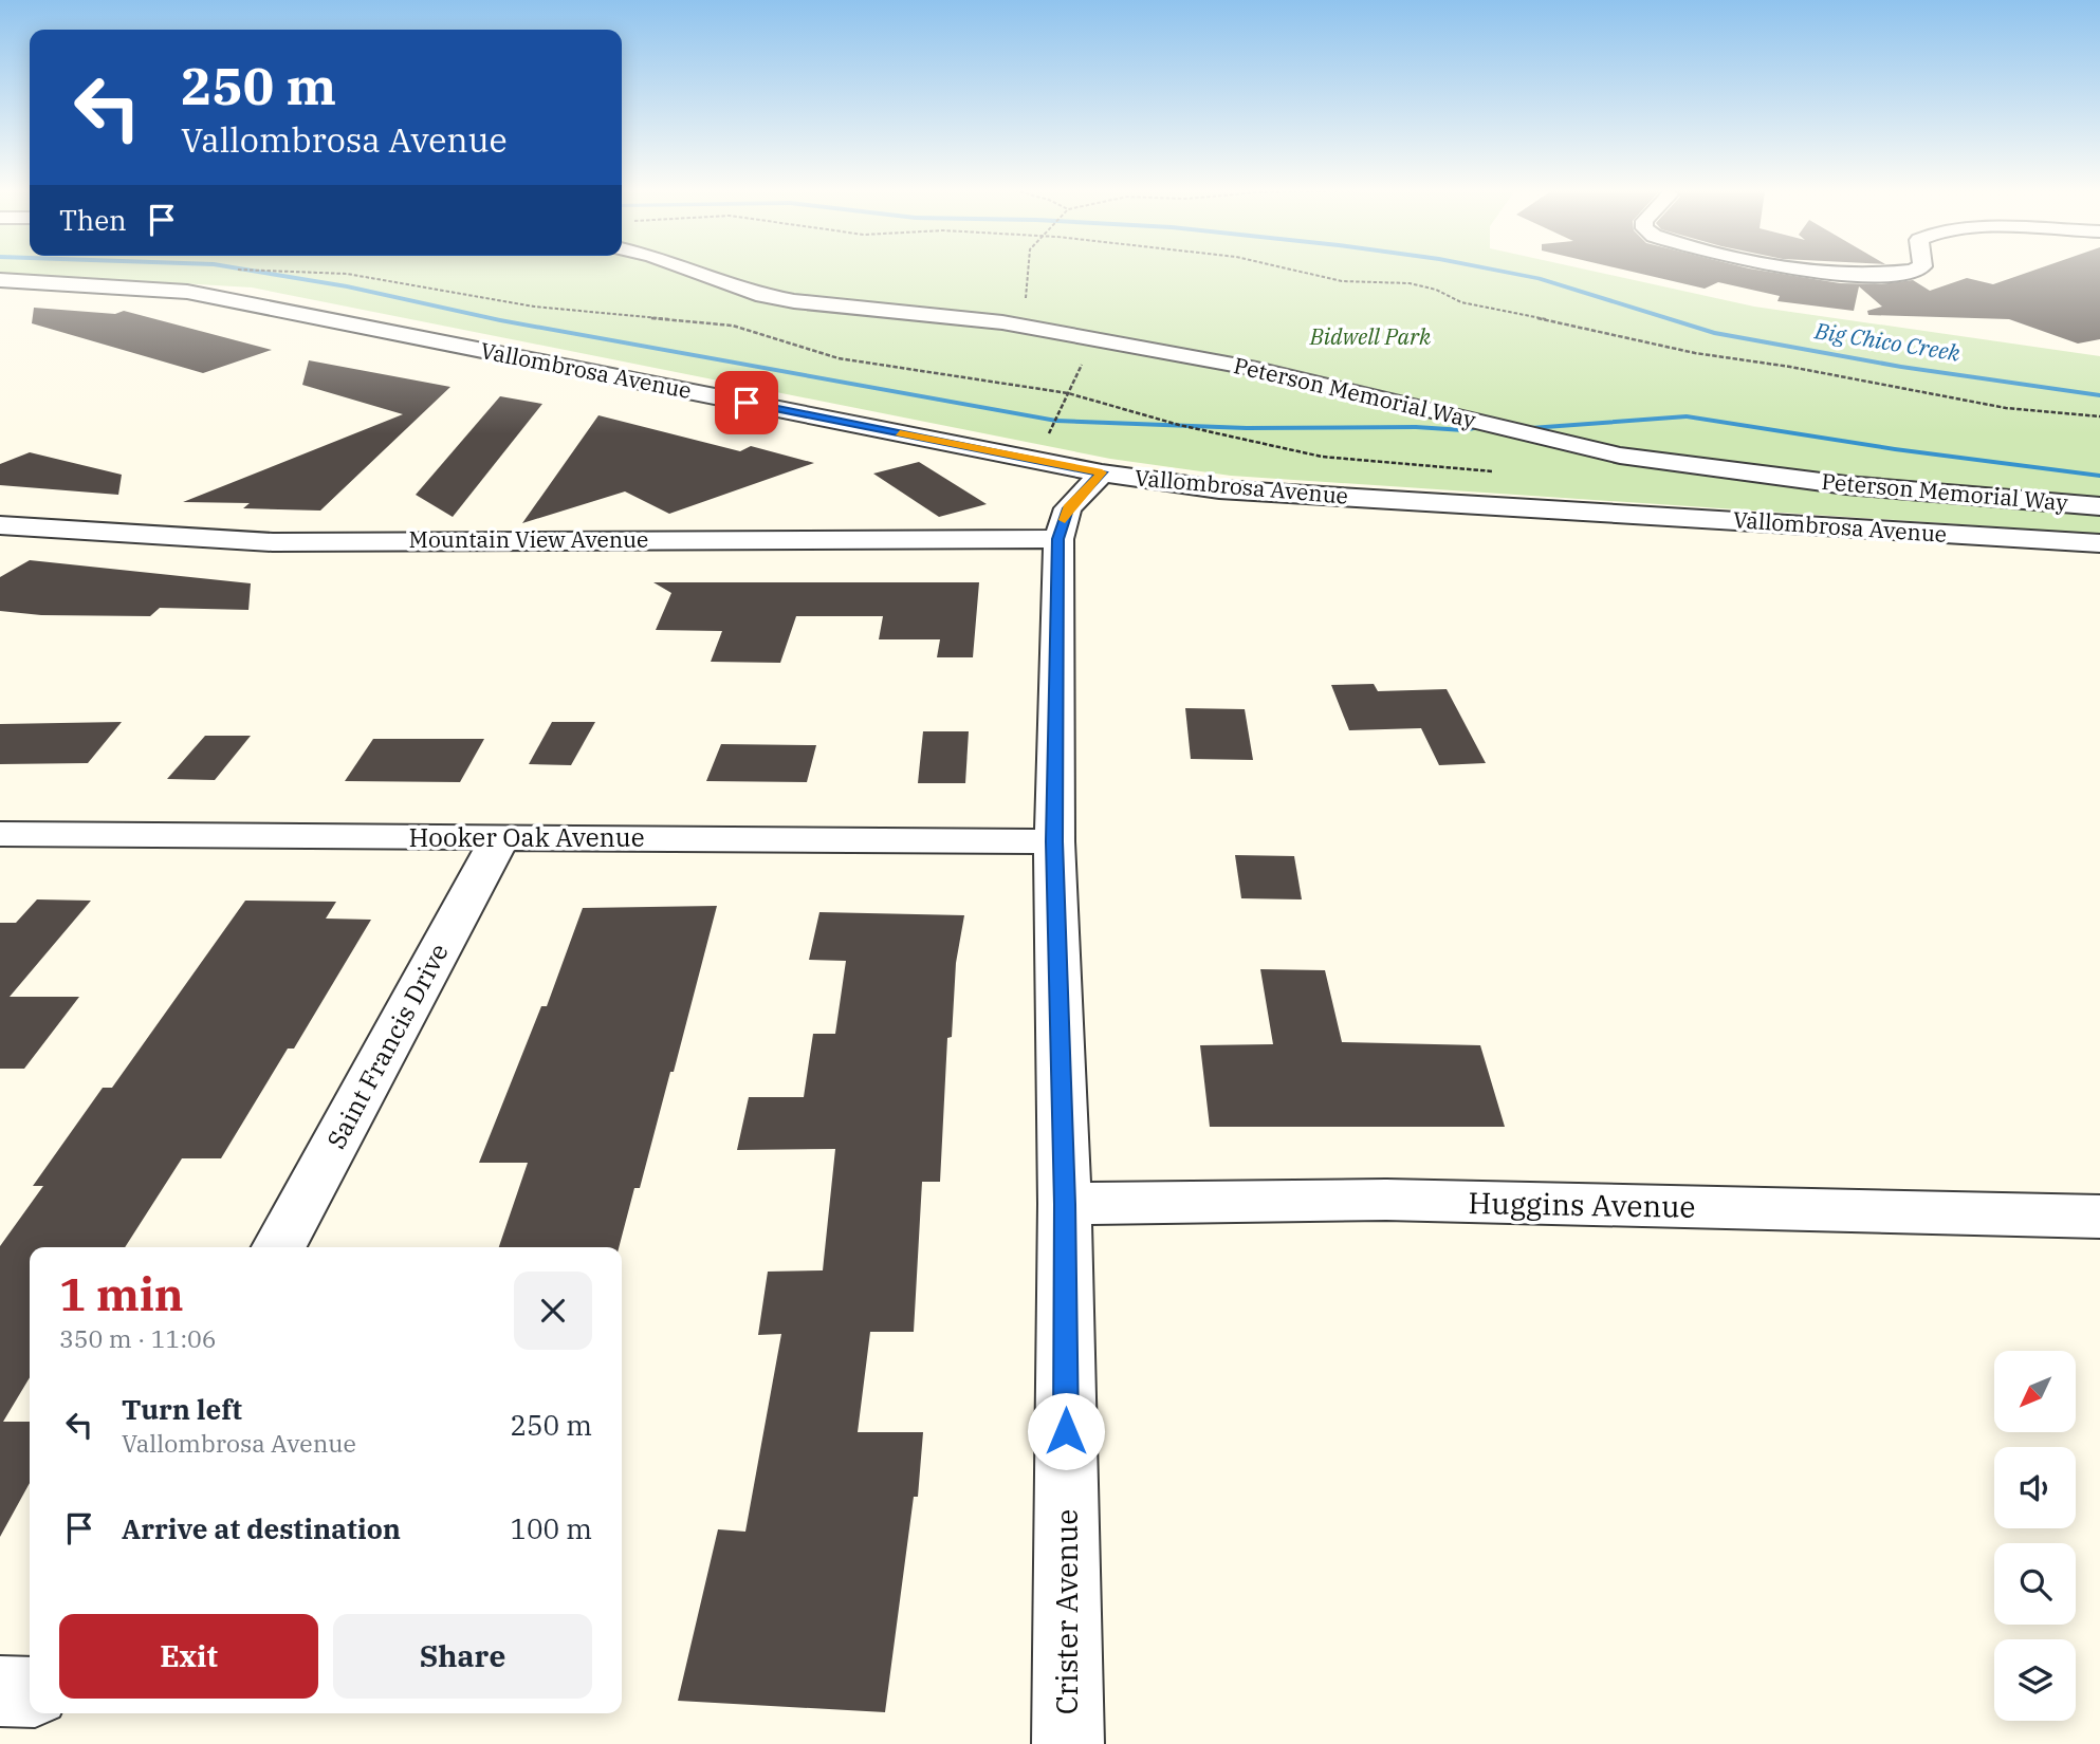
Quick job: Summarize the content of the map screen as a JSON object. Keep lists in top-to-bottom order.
{
  "streets": {
    "street": [
      "Vallombrosa Avenue",
      "Peterson Memorial Way",
      "Mountain View Avenue",
      "Hooker Oak Avenue",
      "Saint Francis Drive",
      "Huggins Avenue",
      "Crister Avenue"
    ]
  },
  "crossings": [
    ["Vallombrosa Avenue", "Crister Avenue"],
    ["Mountain View Avenue", "Crister Avenue"],
    ["Hooker Oak Avenue", "Saint Francis Drive"],
    ["Hooker Oak Avenue", "Crister Avenue"],
    ["Huggins Avenue", "Crister Avenue"]
  ],
  "water": ["Big Chico Creek"],
  "parks": ["Bidwell Park"],
  "north": "bottom left",
  "page": {
    "turn": ["250 m", "Vallombrosa Avenue"],
    "then": "Then",
    "heading": ["1 min", "350 m · 11:06"],
    "list": [
      {
        "name": "Turn left",
        "note": "Vallombrosa Avenue",
        "value": "250 m"
      },
      {
        "name": "Arrive at destination",
        "value": "100 m"
      }
    ],
    "buttons": ["Exit", "Share"]
  }
}
